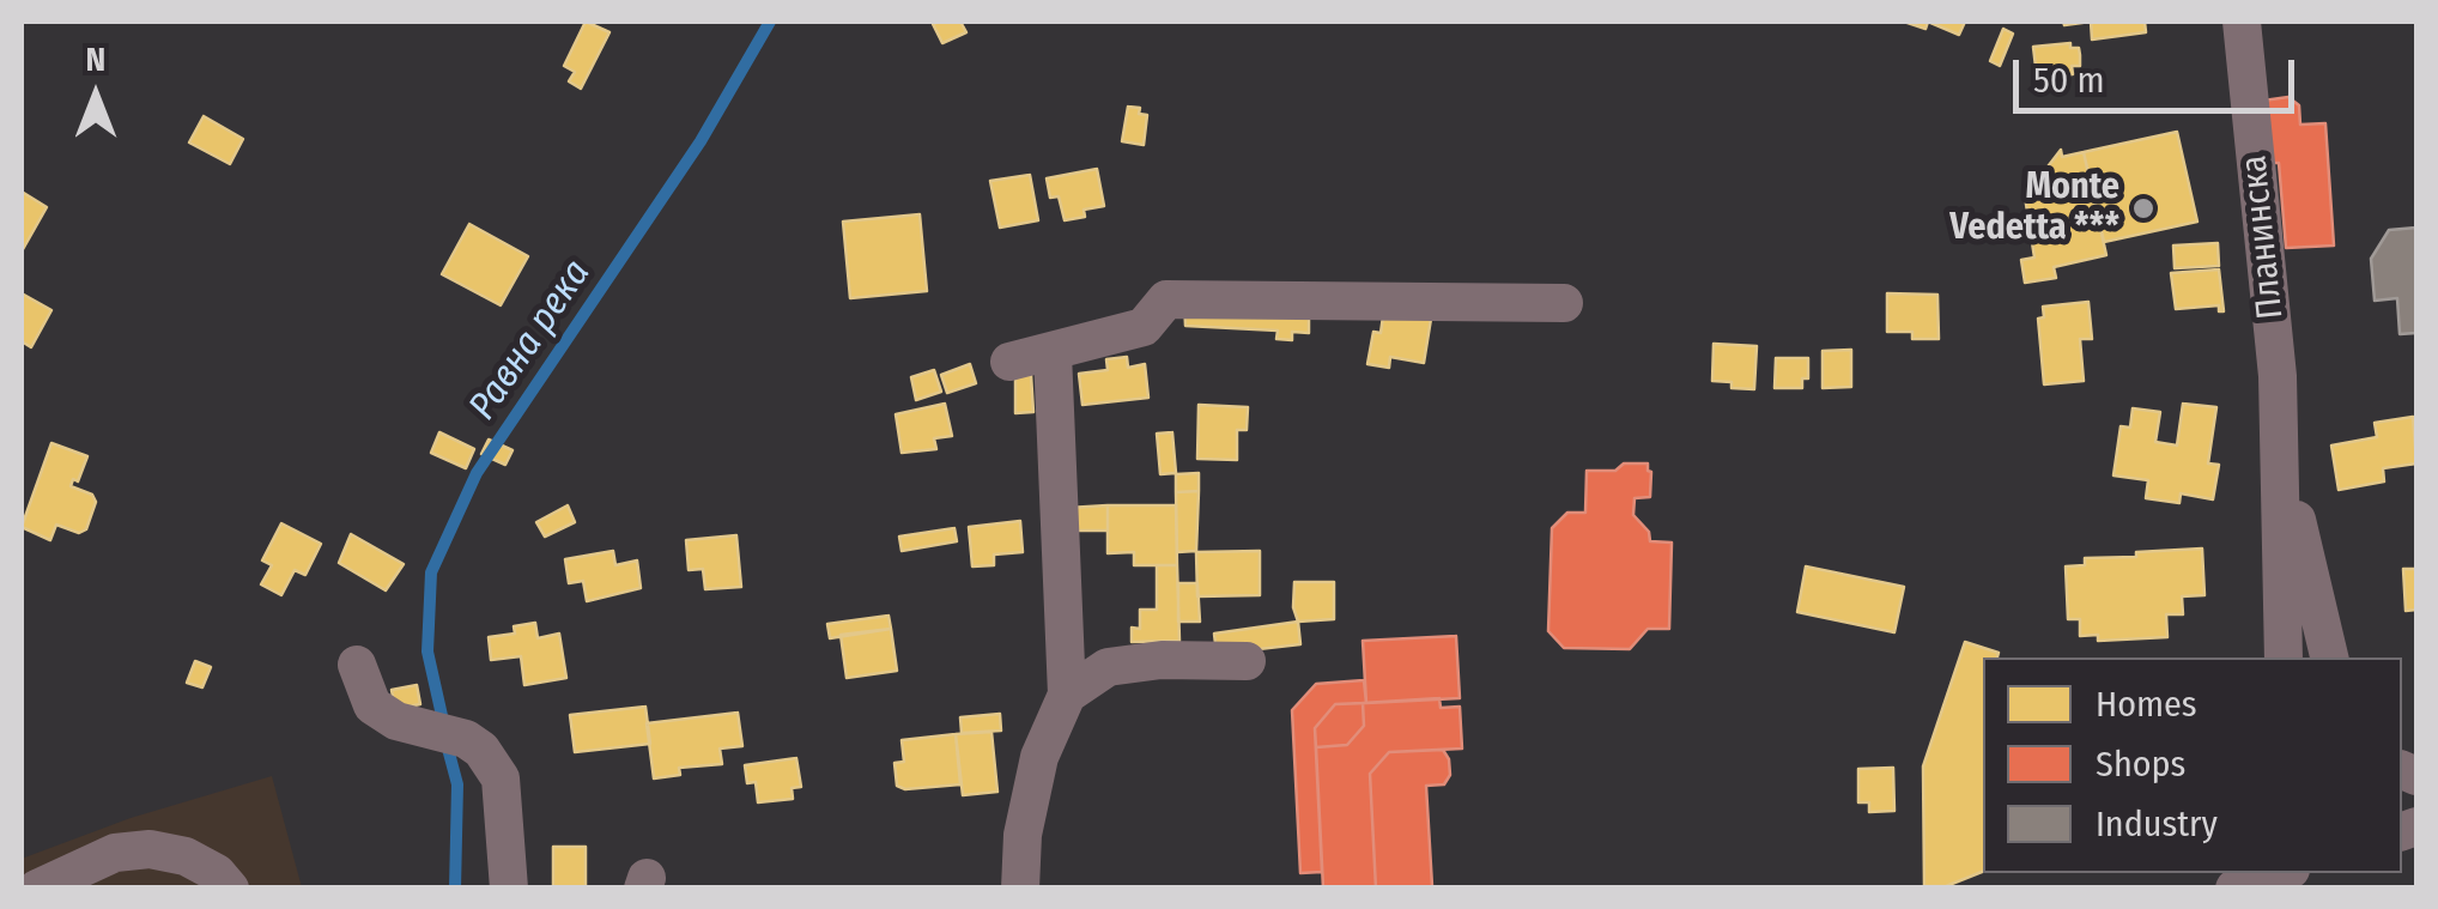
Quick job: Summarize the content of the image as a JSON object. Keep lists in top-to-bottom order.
{
  "streets": {
    "street": ["Планинска"]
  },
  "water": ["Равна река"],
  "places": ["Monte Vedetta ***"],
  "legend": ["Homes", "Shops", "Industry"],
  "scale_bar": "50 m",
  "north": "top"
}
